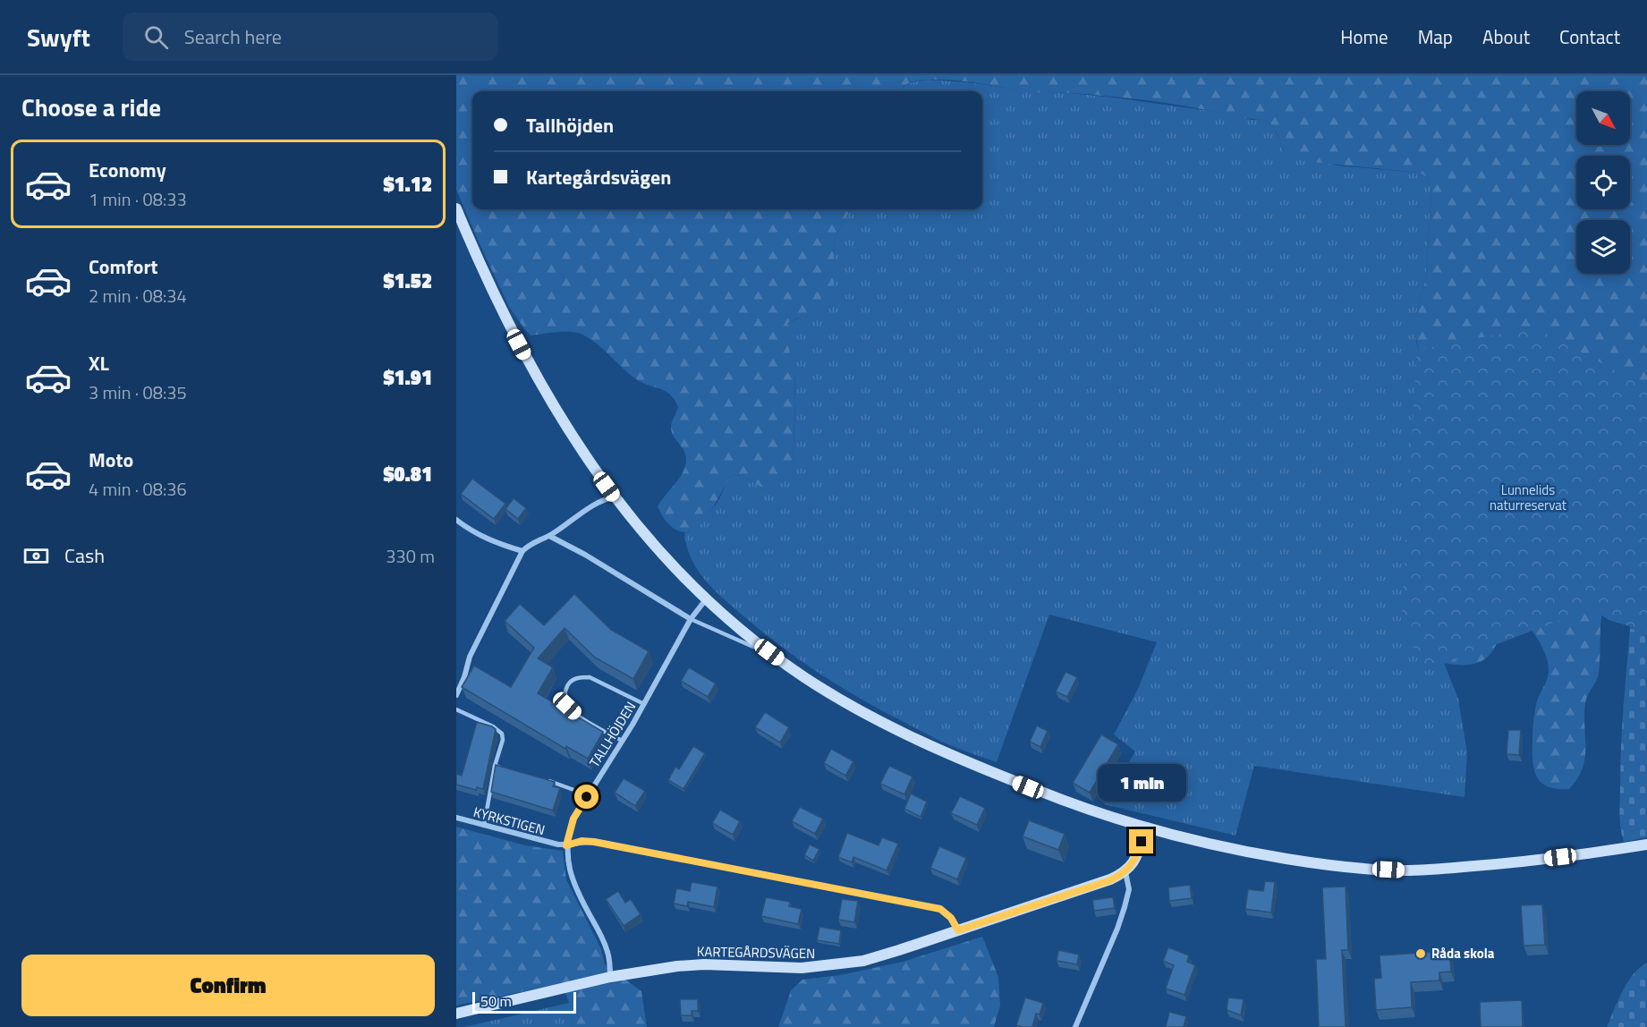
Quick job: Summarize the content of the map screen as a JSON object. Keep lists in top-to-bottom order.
{
  "streets": {
    "street": ["TALLHÖJDEN", "KYRKSTIGEN", "KARTEGÅRDSVÄGEN"]
  },
  "crossings": [
    ["TALLHÖJDEN", "KYRKSTIGEN"],
    ["TALLHÖJDEN", "KARTEGÅRDSVÄGEN"],
    ["KYRKSTIGEN", "KARTEGÅRDSVÄGEN"]
  ],
  "parks": ["Lunnelids naturreservat"],
  "places": ["Råda skola"],
  "scale_bar": "50 m",
  "north": "bottom right",
  "page": {
    "header": "Swyft",
    "search": "Search here",
    "nav": [
      "Home",
      "Map",
      "About",
      "Contact"
    ],
    "heading": "Choose a ride",
    "banner": ["Tallhöjden", "Kartegårdsvägen"],
    "list": [
      {
        "name": "Economy",
        "note": "1 min · 08:33",
        "value": "$1.12"
      },
      {
        "name": "Comfort",
        "note": "2 min · 08:34",
        "value": "$1.52"
      },
      {
        "name": "XL",
        "note": "3 min · 08:35",
        "value": "$1.91"
      },
      {
        "name": "Moto",
        "note": "4 min · 08:36",
        "value": "$0.81"
      }
    ],
    "pay": ["Cash", "330 m"],
    "bubble": "1 min",
    "buttons": "Confirm",
    "scale": "50 m"
  }
}
